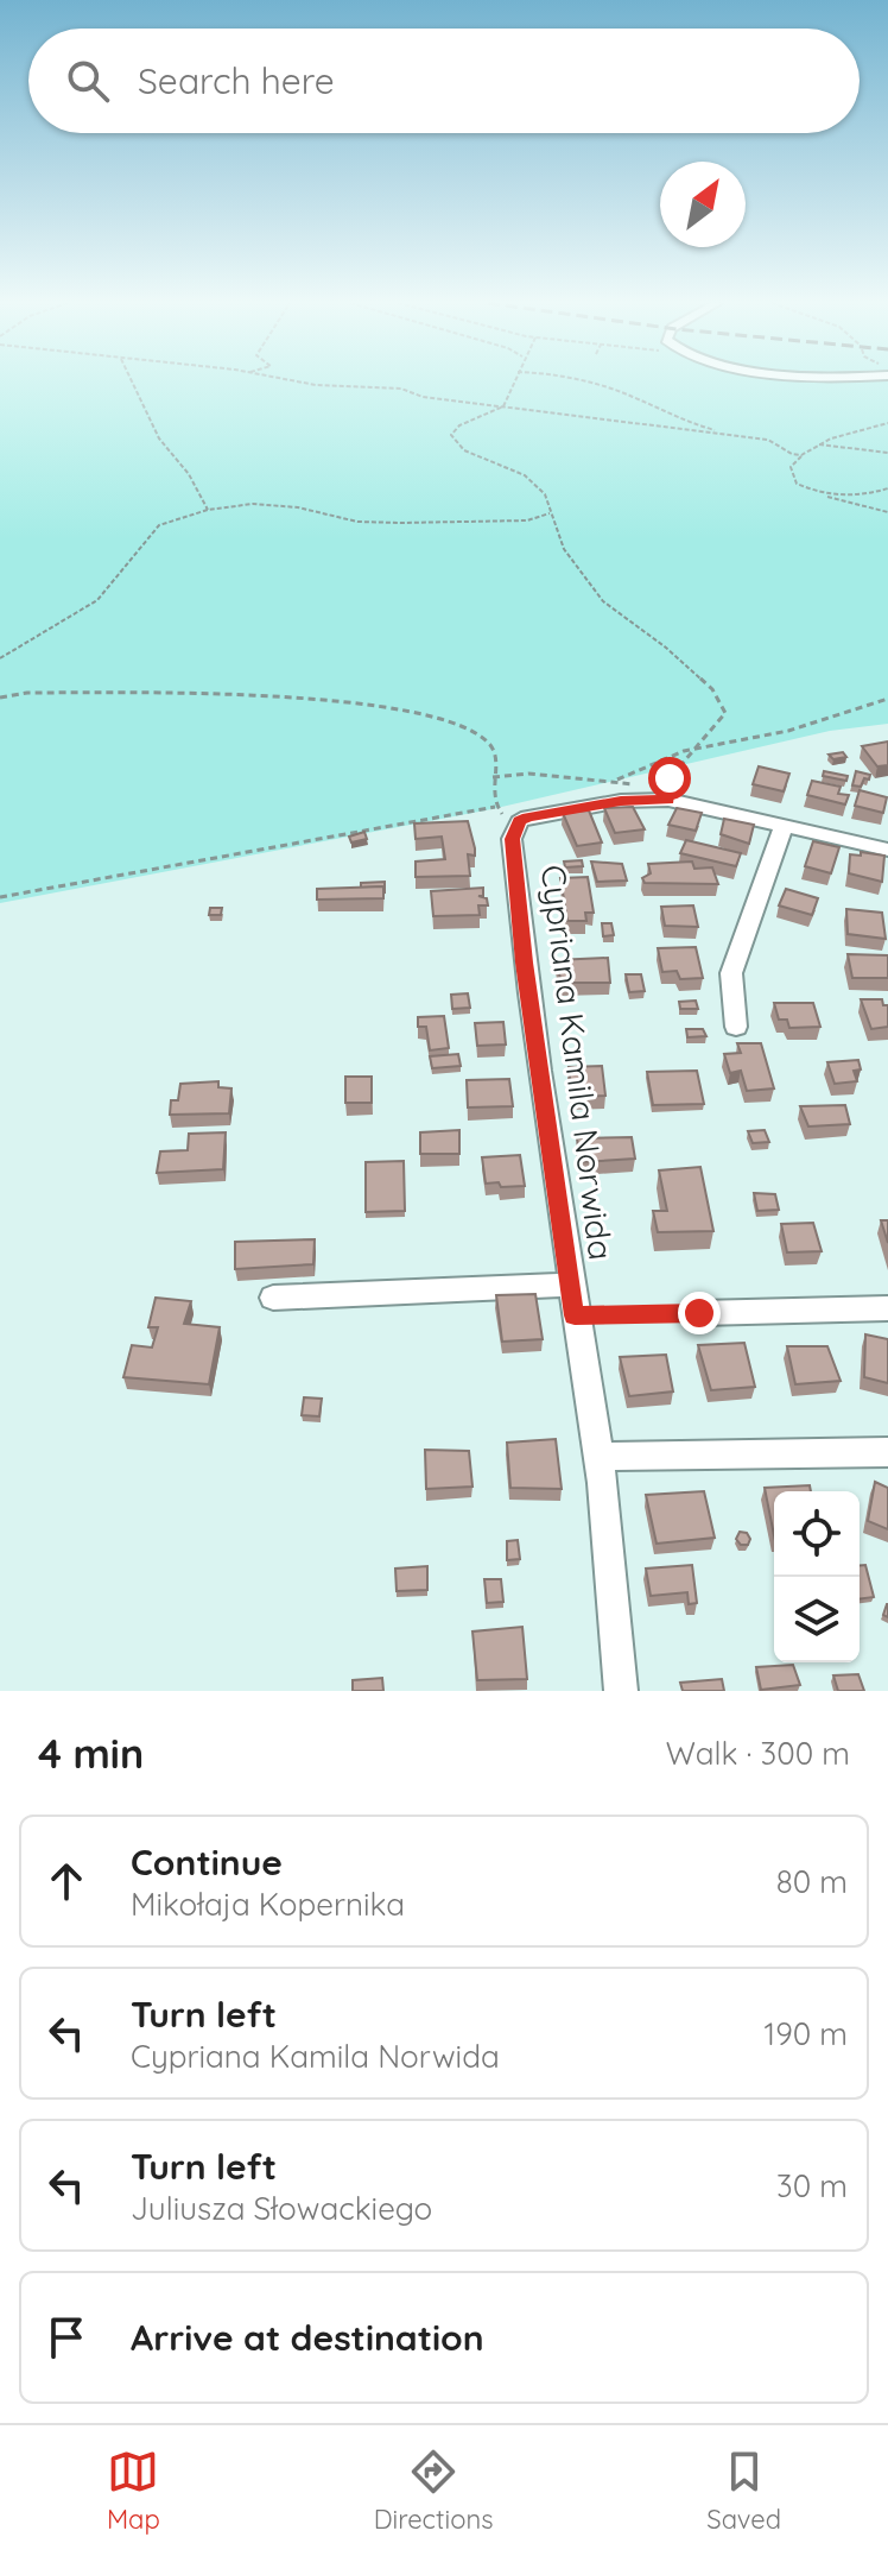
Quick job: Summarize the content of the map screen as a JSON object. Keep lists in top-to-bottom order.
{
  "streets": {
    "street": ["Cypriana Kamila Norwida"]
  },
  "north": "top right",
  "page": {
    "search": "Search here",
    "heading": ["4 min", "Walk · 300 m"],
    "list": [
      ["Continue", "Mikołaja Kopernika", "80 m"],
      ["Turn left", "Cypriana Kamila Norwida", "190 m"],
      ["Turn left", "Juliusza Słowackiego", "30 m"],
      "Arrive at destination"
    ],
    "nav": ["Map", "Directions", "Saved"]
  }
}
